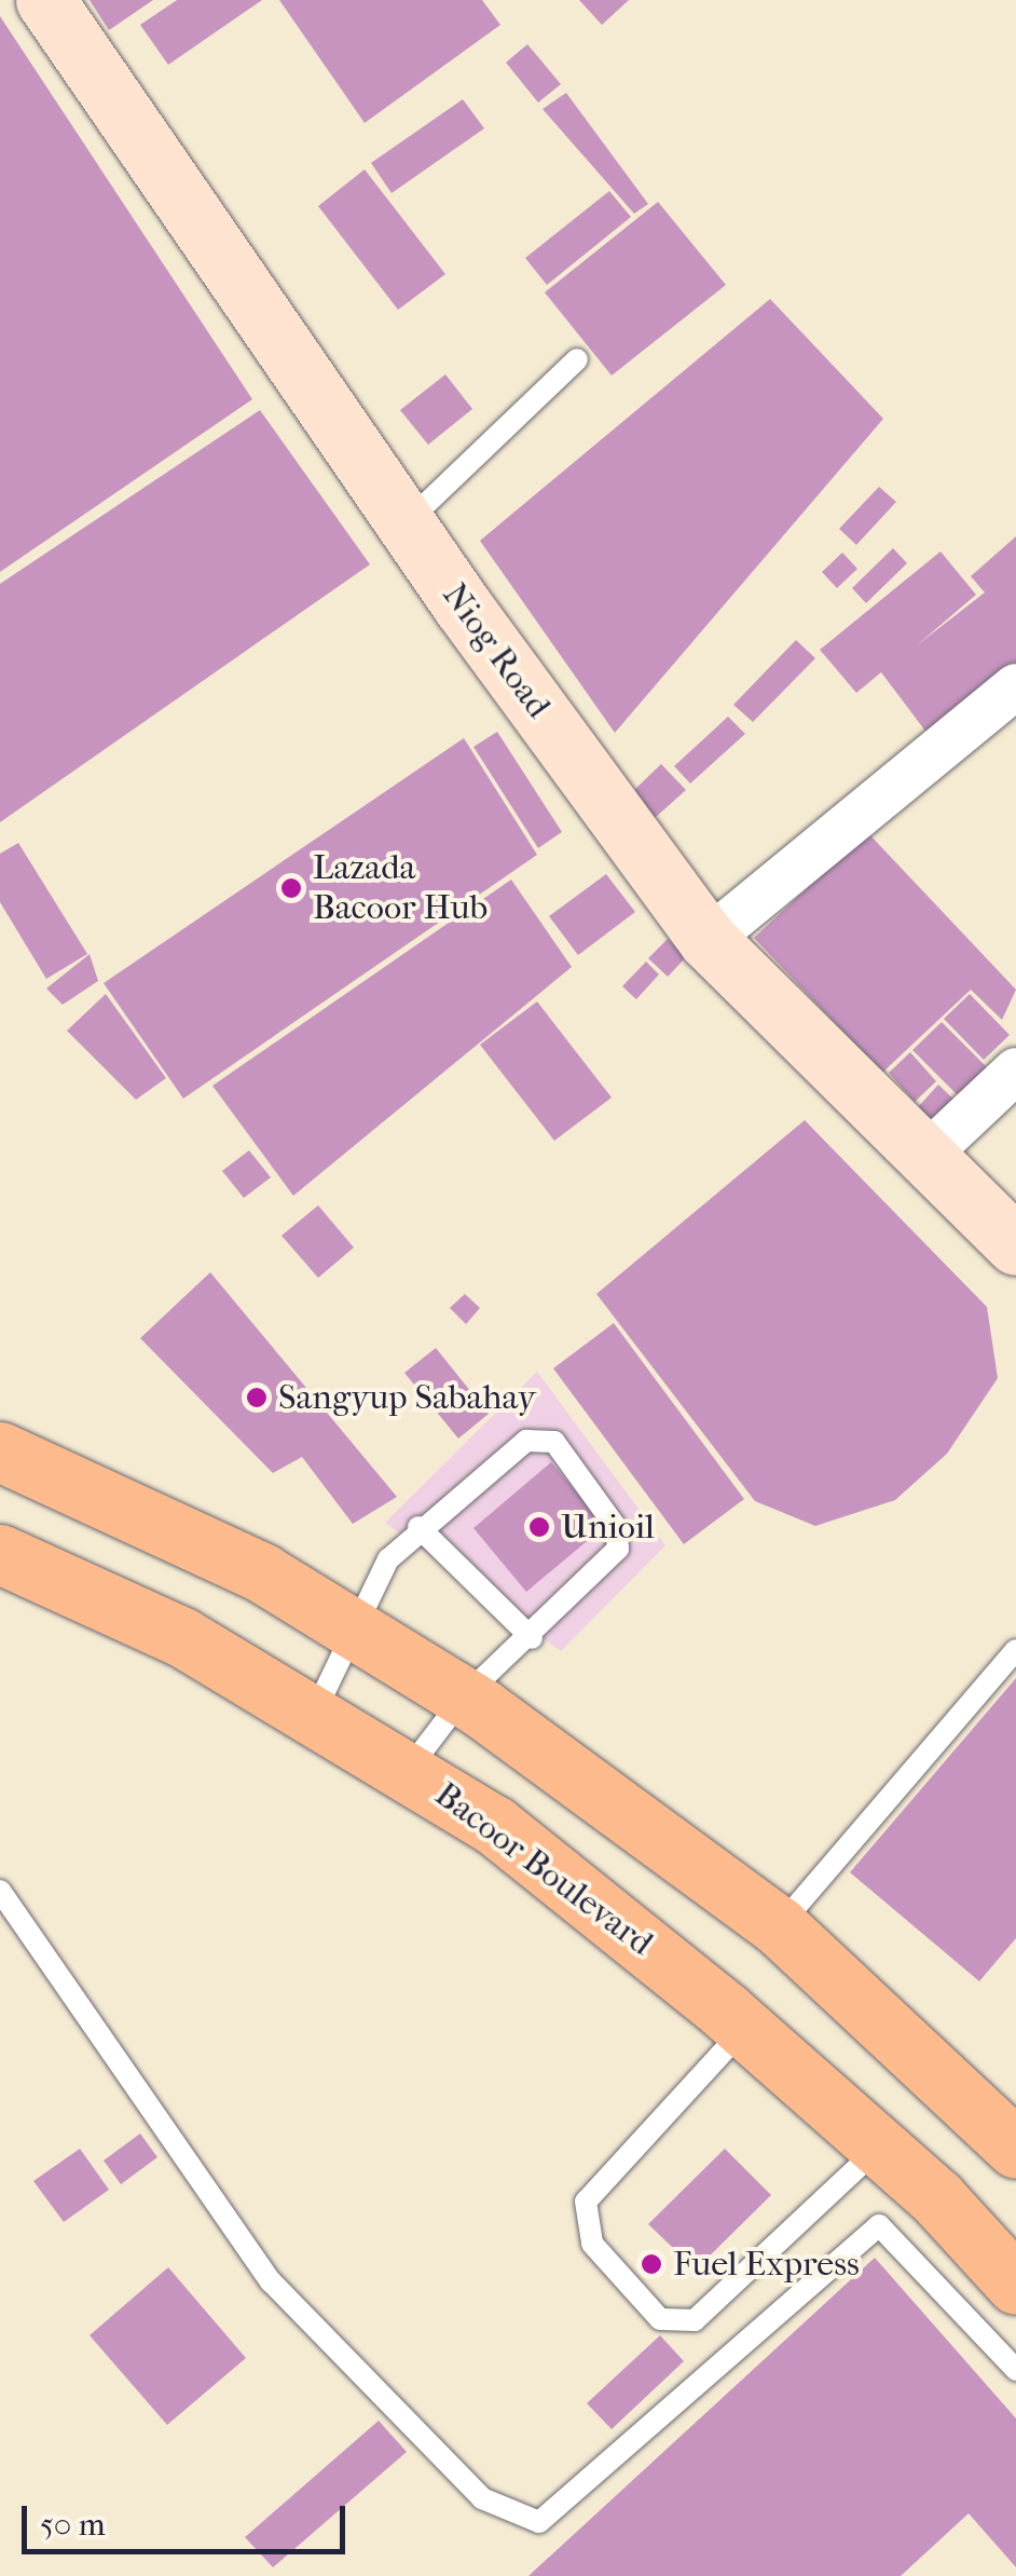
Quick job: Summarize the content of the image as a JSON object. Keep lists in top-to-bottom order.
{
  "streets": {
    "main road": ["Bacoor Boulevard"],
    "street": ["Niog Road"]
  },
  "places": [
    "Lazada Bacoor Hub",
    "Sangyup Sabahay",
    "Unioil",
    "Fuel Express"
  ],
  "scale_bar": "50 m"
}
